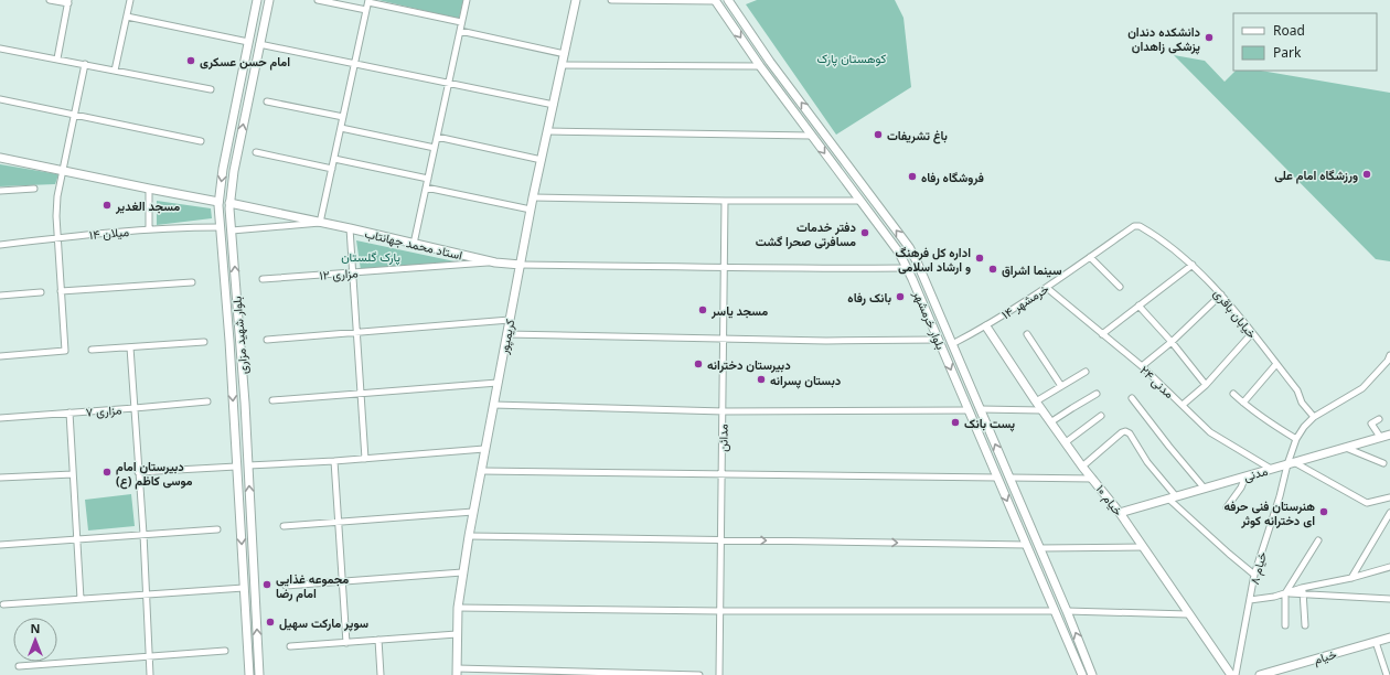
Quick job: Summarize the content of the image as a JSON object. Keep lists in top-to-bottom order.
{
  "streets": {
    "main road": [
      "استاد محمد جهانتاب",
      "بلوار خرمشهر",
      "بلوار شهید مزاری",
      "کریمپور",
      "مدنی",
      "خیام ۱۰",
      "خیام"
    ],
    "street": [
      "میلان ۱۴",
      "مزاری ۱۲",
      "خرمشهر ۱۴",
      "خیابان باقری",
      "مدنی ۲۴",
      "مزاری ۷",
      "مدائن",
      "خیام ۸"
    ]
  },
  "crossings": [
    ["میلان ۱۴", "بلوار شهید مزاری"],
    ["استاد محمد جهانتاب", "مزاری ۱۲"],
    ["استاد محمد جهانتاب", "بلوار شهید مزاری"],
    ["استاد محمد جهانتاب", "کریمپور"],
    ["خرمشهر ۱۴", "خیابان باقری"],
    ["خرمشهر ۱۴", "بلوار خرمشهر"],
    ["خرمشهر ۱۴", "مدنی ۲۴"],
    ["خرمشهر ۱۴", "خیام ۱۰"],
    ["خیابان باقری", "خیام ۸"],
    ["مدنی ۲۴", "مدنی"],
    ["مدنی", "خیام ۱۰"],
    ["مدنی", "خیام ۸"]
  ],
  "parks": ["کوهستان پارک", "پارک گلستان"],
  "places": [
    "دانشکده دندان پزشکی زاهدان",
    "امام حسن عسکری",
    "باغ تشریفات",
    "ورزشگاه امام علی",
    "فروشگاه رفاه",
    "مسجد الغدیر",
    "دفتر خدمات مسافرتی صحرا گشت",
    "اداره کل فرهنگ و ارشاد اسلامی",
    "سینما اشراق",
    "بانک رفاه",
    "مسجد یاسر",
    "دبیرستان دخترانه",
    "دبستان پسرانه",
    "پست بانک",
    "دبیرستان امام موسی کاظم (ع)",
    "هنرستان فنی حرفه ای دخترانه کوثر",
    "مجموعه غذایی امام رضا",
    "سوپر مارکت سهیل"
  ],
  "legend": ["Road", "Park"],
  "north": "top"
}
